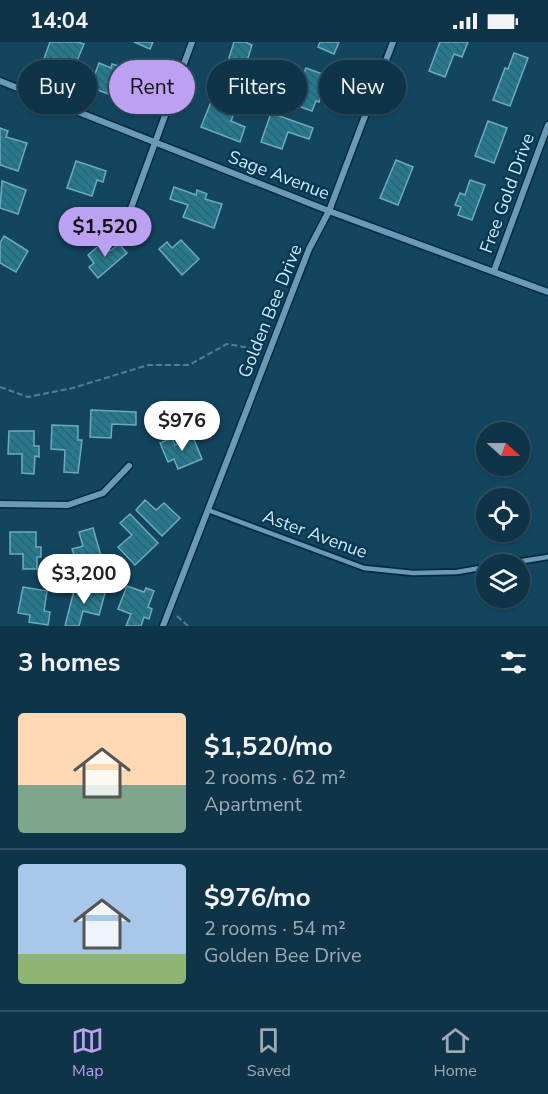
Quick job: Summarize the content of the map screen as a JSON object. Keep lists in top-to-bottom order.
{
  "streets": {
    "street": ["Sage Avenue", "Free Gold Drive", "Golden Bee Drive"],
    "lane": ["Aster Avenue"]
  },
  "crossings": [
    ["Sage Avenue", "Free Gold Drive"],
    ["Sage Avenue", "Golden Bee Drive"],
    ["Golden Bee Drive", "Aster Avenue"]
  ],
  "north": "right",
  "page": {
    "status": "14:04",
    "chip": [
      "Buy",
      "Rent",
      "Filters",
      "New"
    ],
    "price": ["$1,520", "$976", "$3,200"],
    "heading": "3 homes",
    "list": [
      {
        "name": "$1,520/mo",
        "note": "2 rooms · 62 m² · Apartment"
      },
      {
        "name": "$976/mo",
        "note": "2 rooms · 54 m² · Golden Bee Drive"
      }
    ],
    "tabs": ["Map", "Saved", "Home"]
  }
}
